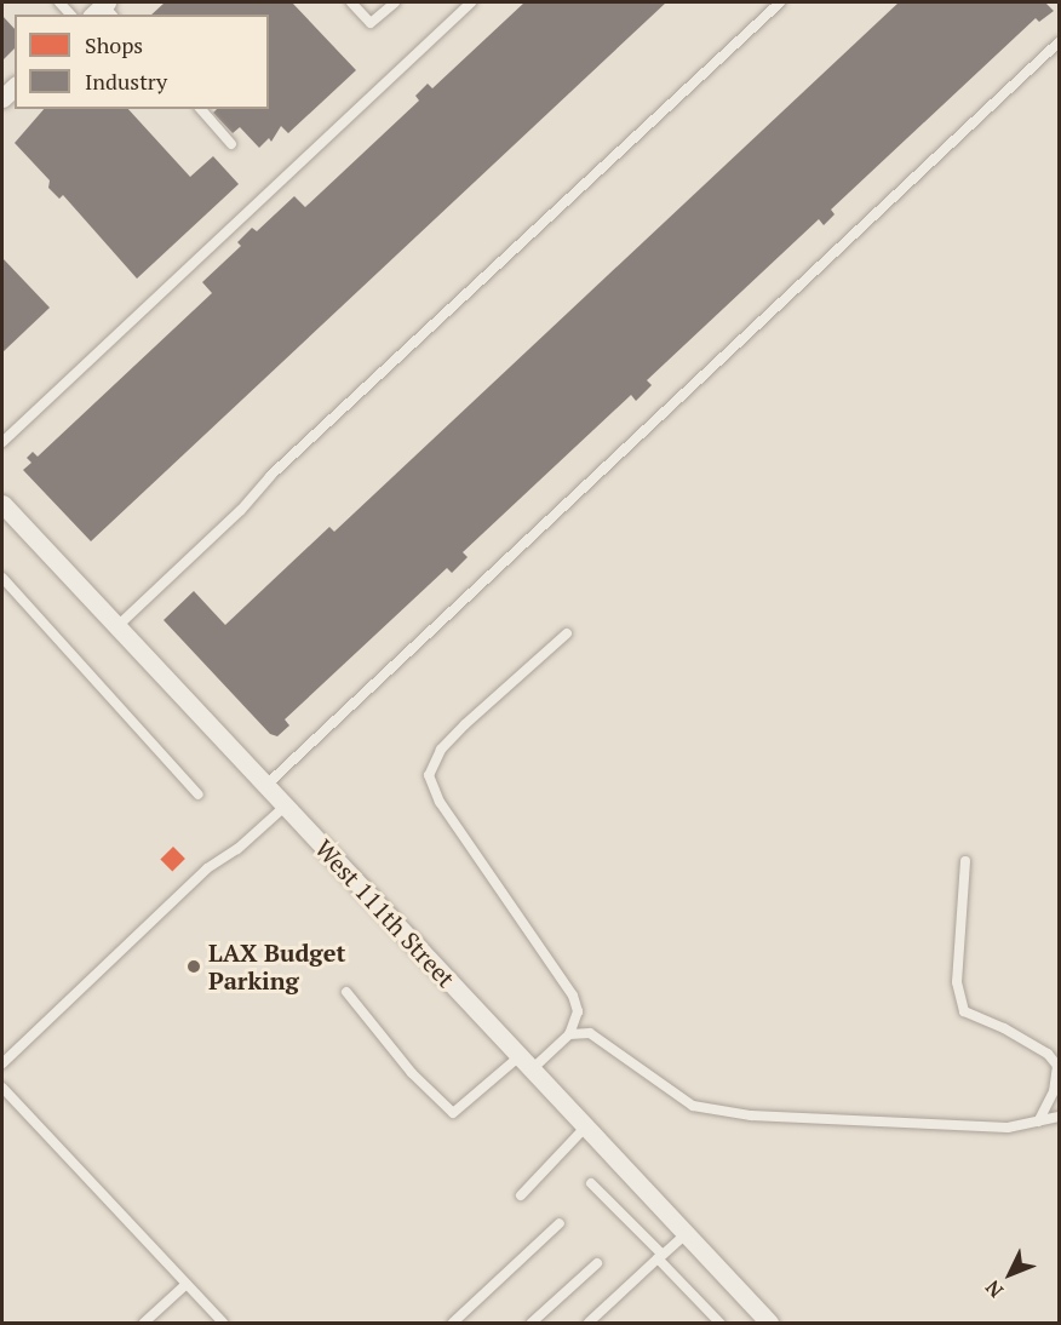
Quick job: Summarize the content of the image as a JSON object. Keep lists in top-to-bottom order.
{
  "streets": {
    "street": ["West 111th Street"]
  },
  "places": ["LAX Budget Parking"],
  "legend": ["Shops", "Industry"],
  "north": "bottom left"
}
